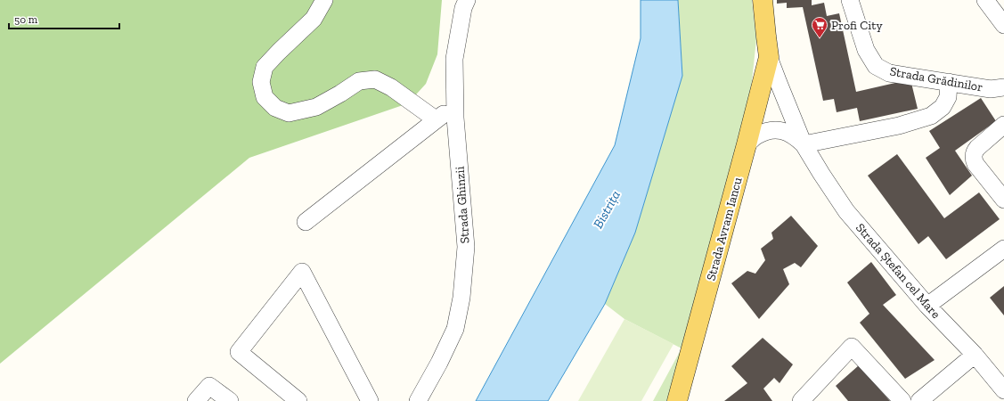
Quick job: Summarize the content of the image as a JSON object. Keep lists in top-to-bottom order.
{
  "streets": {
    "main road": ["Strada Avram Iancu", "Strada Ștefan cel Mare"],
    "street": ["Strada Grădinilor", "Strada Ghinzii"]
  },
  "crossings": [
    ["Strada Avram Iancu", "Strada Ștefan cel Mare"]
  ],
  "water": ["Bistrița"],
  "places": {
    "supermarket": ["Profi City"]
  },
  "scale_bar": "50 m"
}
